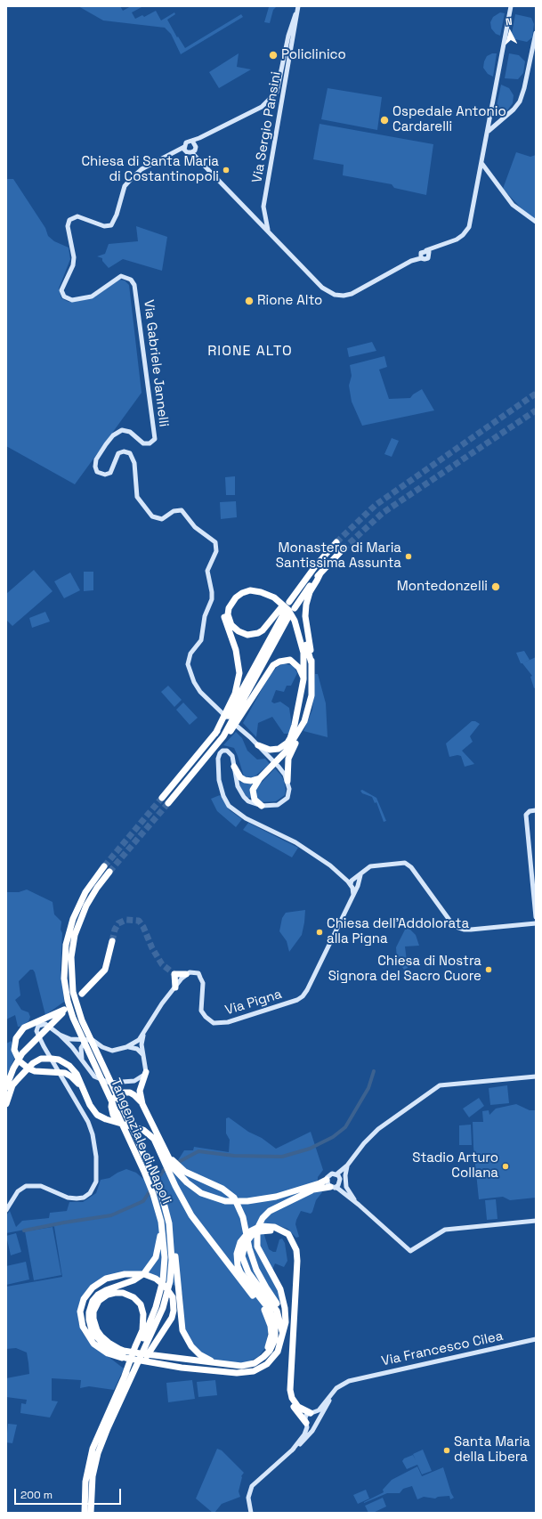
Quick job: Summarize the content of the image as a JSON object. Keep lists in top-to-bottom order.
{
  "streets": {
    "highway": ["Tangenziale di Napoli"],
    "main road": [
      "Via Sergio Pansini",
      "Via Gabriele Jannelli",
      "Via Pigna",
      "Via Francesco Cilea"
    ]
  },
  "districts": ["RIONE ALTO"],
  "places": [
    "Policlinico",
    "Ospedale Antonio Cardarelli",
    "Chiesa di Santa Maria di Costantinopoli",
    "Rione Alto",
    "Monastero di Maria Santissima Assunta",
    "Montedonzelli",
    "Chiesa dell'Addolorata alla Pigna",
    "Chiesa di Nostra Signora del Sacro Cuore",
    "Stadio Arturo Collana",
    "Santa Maria della Libera"
  ],
  "scale_bar": "200 m",
  "north": "top"
}
